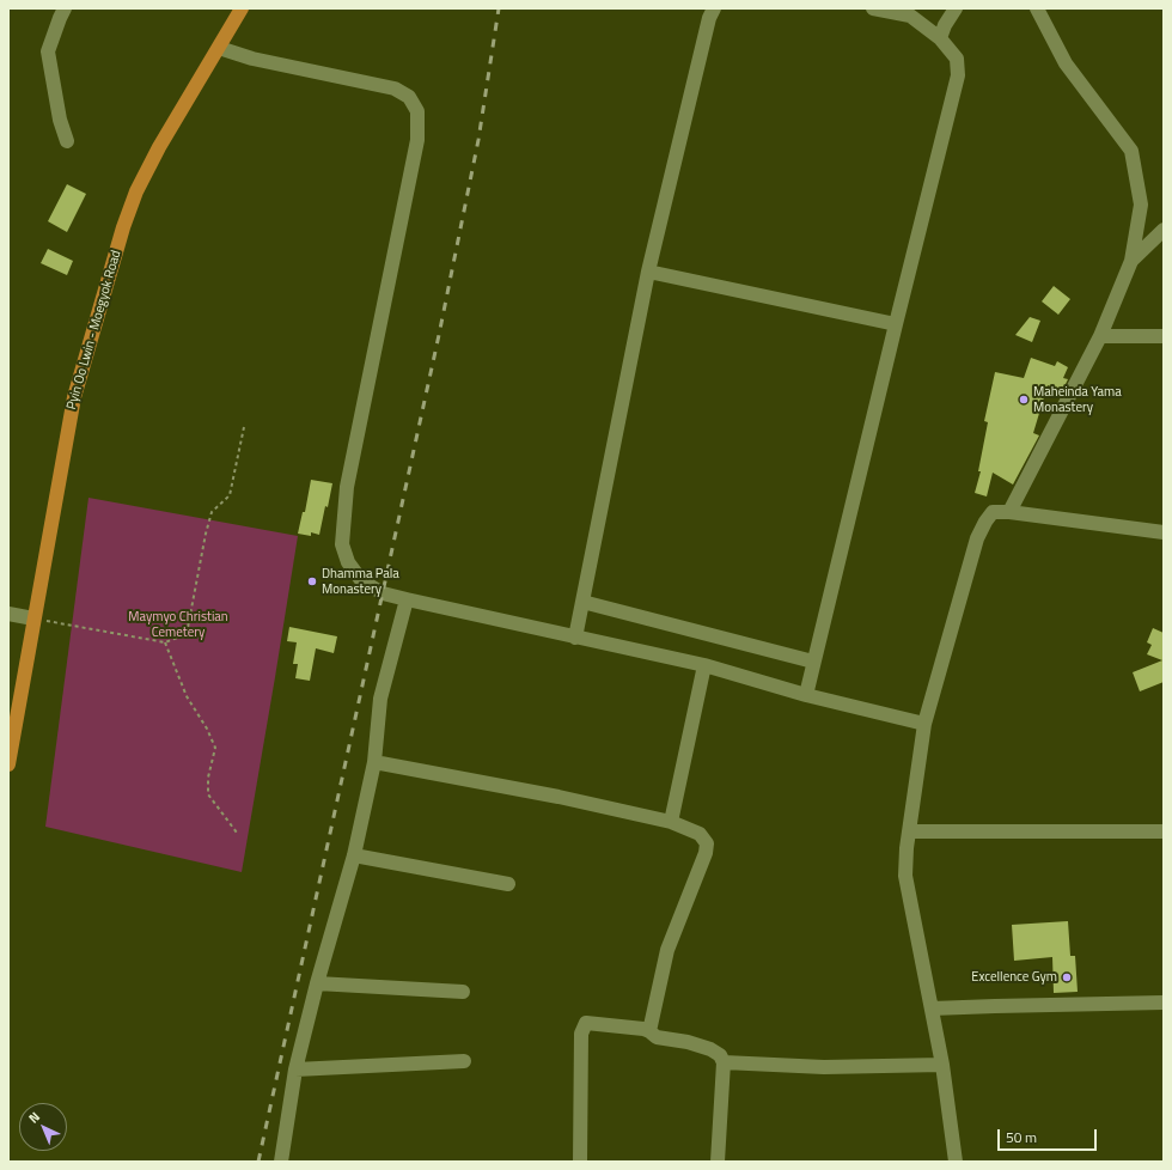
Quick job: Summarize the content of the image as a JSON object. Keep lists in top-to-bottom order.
{
  "streets": {
    "main road": ["Pyin Oo Lwin - Moegyok Road"]
  },
  "parks": ["Maymyo Christian Cemetery"],
  "places": ["Maheinda Yama Monastery", "Dhamma Pala Monastery", "Excellence Gym"],
  "scale_bar": "50 m",
  "north": "top left"
}
